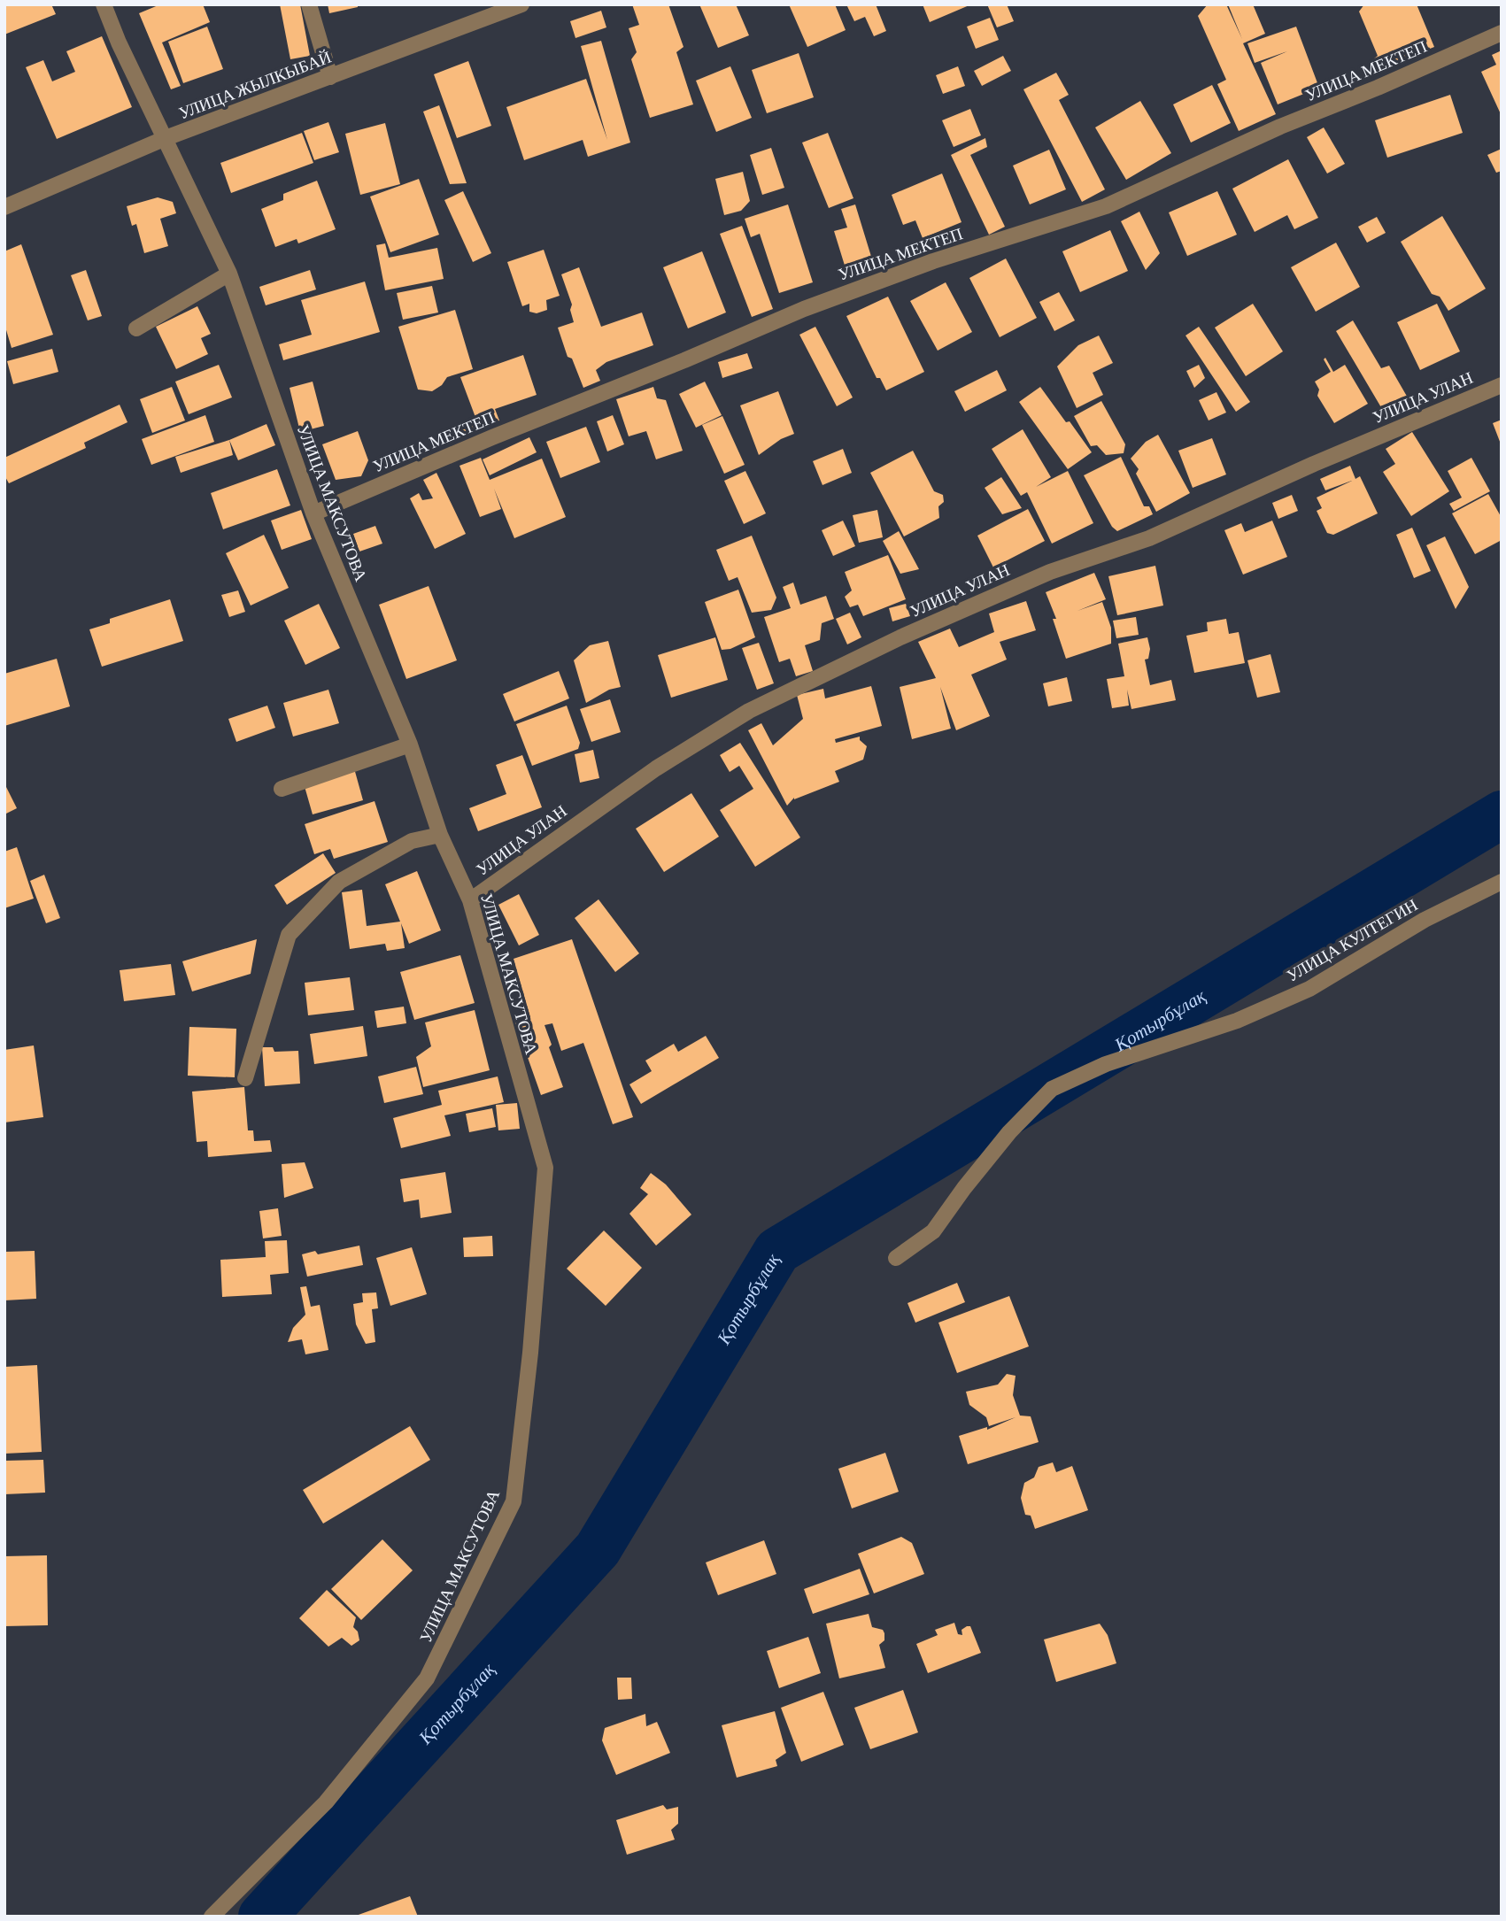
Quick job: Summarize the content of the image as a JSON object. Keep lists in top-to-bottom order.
{
  "streets": {
    "street": [
      "УЛИЦА МЕКТЕП",
      "УЛИЦА ЖЫЛКЫБАЙ",
      "УЛИЦА УЛАН",
      "УЛИЦА МАКСУТОВА",
      "УЛИЦА КУЛТЕГИН"
    ]
  },
  "crossings": [
    ["УЛИЦА МЕКТЕП", "УЛИЦА МАКСУТОВА"],
    ["УЛИЦА ЖЫЛКЫБАЙ", "УЛИЦА МАКСУТОВА"],
    ["УЛИЦА УЛАН", "УЛИЦА МАКСУТОВА"]
  ],
  "water": ["Қотырбұлақ"]
}
